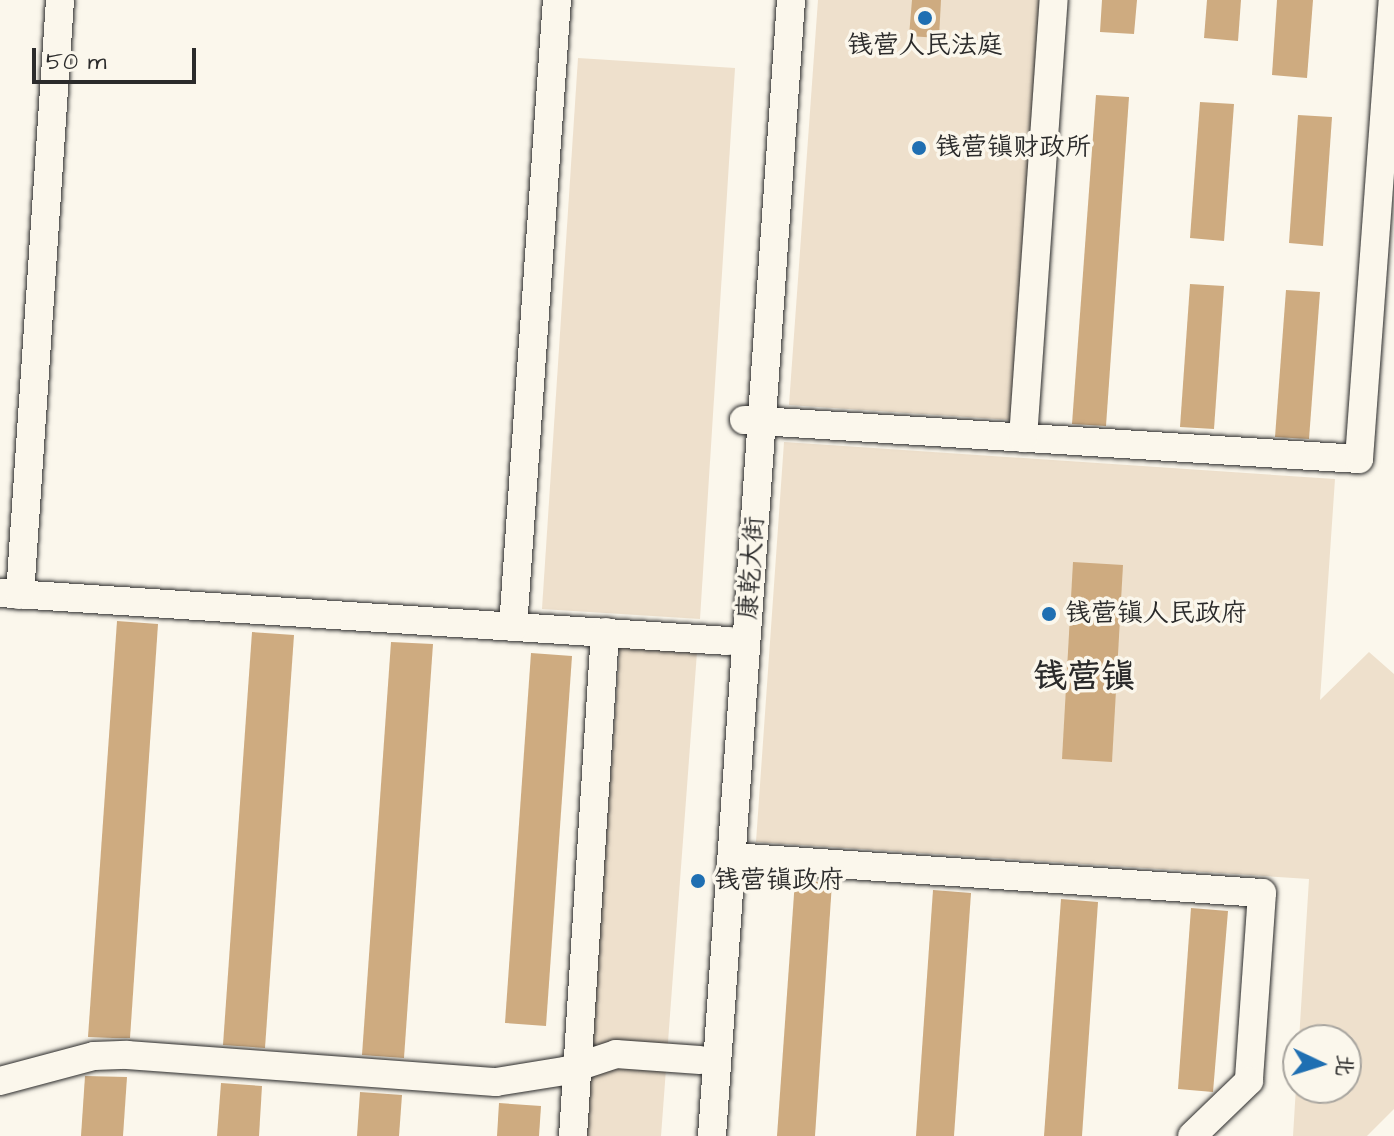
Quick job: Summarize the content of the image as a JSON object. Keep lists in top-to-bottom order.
{
  "streets": {
    "street": ["康乾大街"]
  },
  "districts": ["钱营镇"],
  "places": [
    "钱营人民法庭",
    "钱营镇财政所",
    "钱营镇人民政府",
    "钱营镇政府"
  ],
  "scale_bar": "50 m",
  "north": "right"
}
